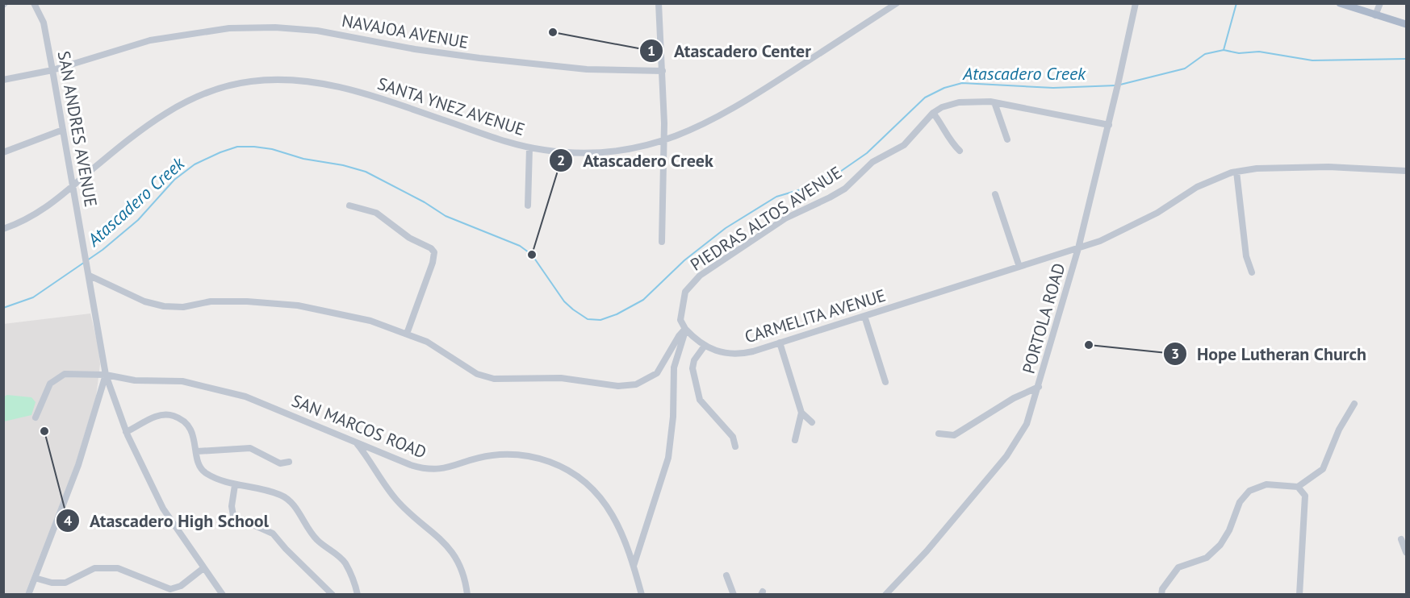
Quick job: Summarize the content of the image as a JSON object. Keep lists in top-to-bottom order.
{
  "streets": {
    "street": [
      "NAVAJOA AVENUE",
      "SANTA YNEZ AVENUE",
      "SAN ANDRES AVENUE",
      "PIEDRAS ALTOS AVENUE",
      "CARMELITA AVENUE",
      "PORTOLA ROAD",
      "SAN MARCOS ROAD"
    ]
  },
  "crossings": [
    ["NAVAJOA AVENUE", "SAN ANDRES AVENUE"],
    ["SANTA YNEZ AVENUE", "SAN ANDRES AVENUE"],
    ["SAN ANDRES AVENUE", "SAN MARCOS ROAD"],
    ["PIEDRAS ALTOS AVENUE", "CARMELITA AVENUE"],
    ["PIEDRAS ALTOS AVENUE", "PORTOLA ROAD"],
    ["CARMELITA AVENUE", "PORTOLA ROAD"]
  ],
  "water": ["Atascadero Creek"],
  "places": [
    "Atascadero Center",
    "Atascadero Creek",
    "Hope Lutheran Church",
    "Atascadero High School"
  ]
}
